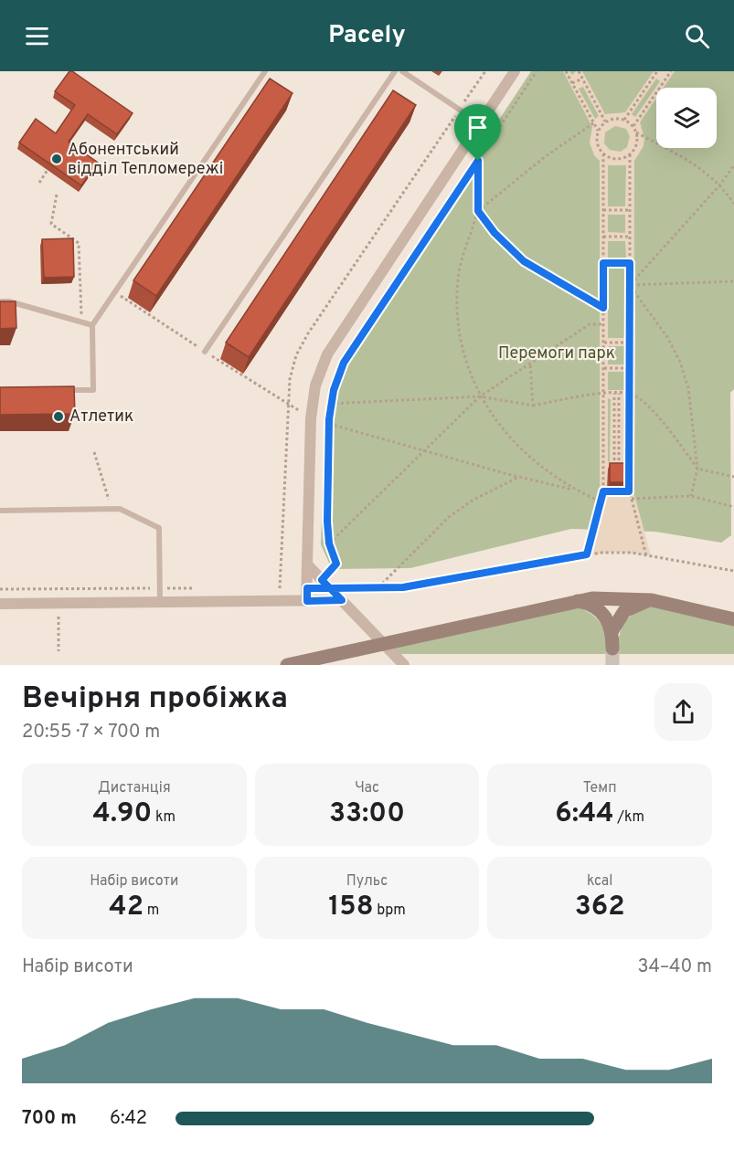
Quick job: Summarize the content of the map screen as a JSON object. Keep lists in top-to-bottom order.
{
  "parks": ["Перемоги парк"],
  "places": ["Абонентський відділ Тепломережі", "Атлетик"],
  "page": {
    "header": "Pacely",
    "heading": ["Вечірня пробіжка", "20:55 · 7 × 700 m"],
    "stats": [
      ["Дистанція", "4.90 km"],
      ["Час", "33:00"],
      ["Темп", "6:44 /km"],
      ["Набір висоти", "42 m"],
      ["Пульс", "158 bpm"],
      ["kcal", "362"]
    ],
    "chart": ["Набір висоти", "34–40 m"],
    "list": [
      {
        "name": "700 m",
        "note": "6:42"
      }
    ]
  }
}
